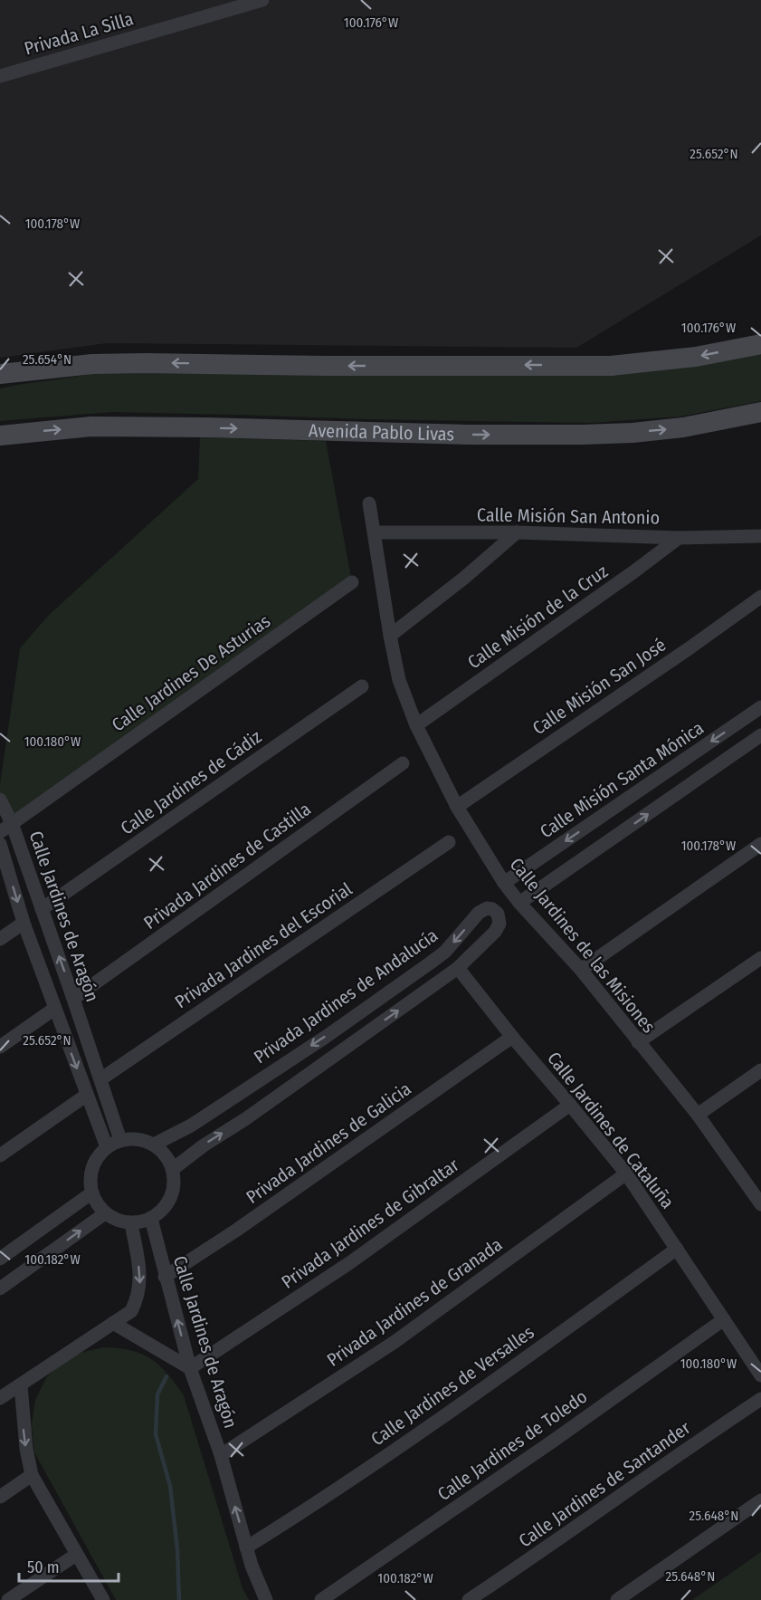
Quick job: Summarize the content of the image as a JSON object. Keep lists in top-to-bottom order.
{
  "streets": {
    "main road": ["Avenida Pablo Livas"],
    "street": [
      "Privada La Silla",
      "Calle Misión San Antonio",
      "Calle Misión de la Cruz",
      "Calle Jardines De Asturias",
      "Calle Misión San José",
      "Calle Misión Santa Mónica",
      "Calle Jardines de Cádiz",
      "Privada Jardines de Castilla",
      "Calle Jardines de Aragón",
      "Privada Jardines del Escorial",
      "Calle Jardines de las Misiones",
      "Privada Jardines de Andalucía",
      "Calle Jardines de Cataluña",
      "Privada Jardines de Galicia",
      "Privada Jardines de Gibraltar",
      "Privada Jardines de Granada",
      "Calle Jardines de Versalles",
      "Calle Jardines de Toledo",
      "Calle Jardines de Santander"
    ]
  },
  "crossings": [
    ["Calle Misión San Antonio", "Calle Misión de la Cruz"],
    ["Calle Misión San Antonio", "Calle Jardines de las Misiones"],
    ["Calle Misión de la Cruz", "Calle Jardines de las Misiones"],
    ["Calle Jardines De Asturias", "Calle Jardines de Aragón"],
    ["Calle Misión San José", "Calle Jardines de las Misiones"],
    ["Calle Misión Santa Mónica", "Calle Jardines de las Misiones"],
    ["Calle Jardines de Cádiz", "Calle Jardines de Aragón"],
    ["Privada Jardines de Castilla", "Calle Jardines de Aragón"],
    ["Calle Jardines de Aragón", "Privada Jardines del Escorial"],
    ["Calle Jardines de Aragón", "Privada Jardines de Andalucía"],
    ["Calle Jardines de Aragón", "Privada Jardines de Galicia"],
    ["Calle Jardines de Aragón", "Privada Jardines de Gibraltar"],
    ["Calle Jardines de Aragón", "Privada Jardines de Granada"],
    ["Calle Jardines de Aragón", "Calle Jardines de Versalles"],
    ["Privada Jardines de Andalucía", "Calle Jardines de Cataluña"],
    ["Calle Jardines de Cataluña", "Privada Jardines de Galicia"],
    ["Calle Jardines de Cataluña", "Privada Jardines de Gibraltar"],
    ["Calle Jardines de Cataluña", "Privada Jardines de Granada"],
    ["Calle Jardines de Cataluña", "Calle Jardines de Versalles"],
    ["Calle Jardines de Cataluña", "Calle Jardines de Toledo"]
  ],
  "scale_bar": "50 m",
  "coordinates": [
    "100.176°W",
    "25.652°N",
    "100.178°W",
    "25.654°N",
    "100.180°W",
    "100.182°W",
    "25.648°N"
  ]
}
